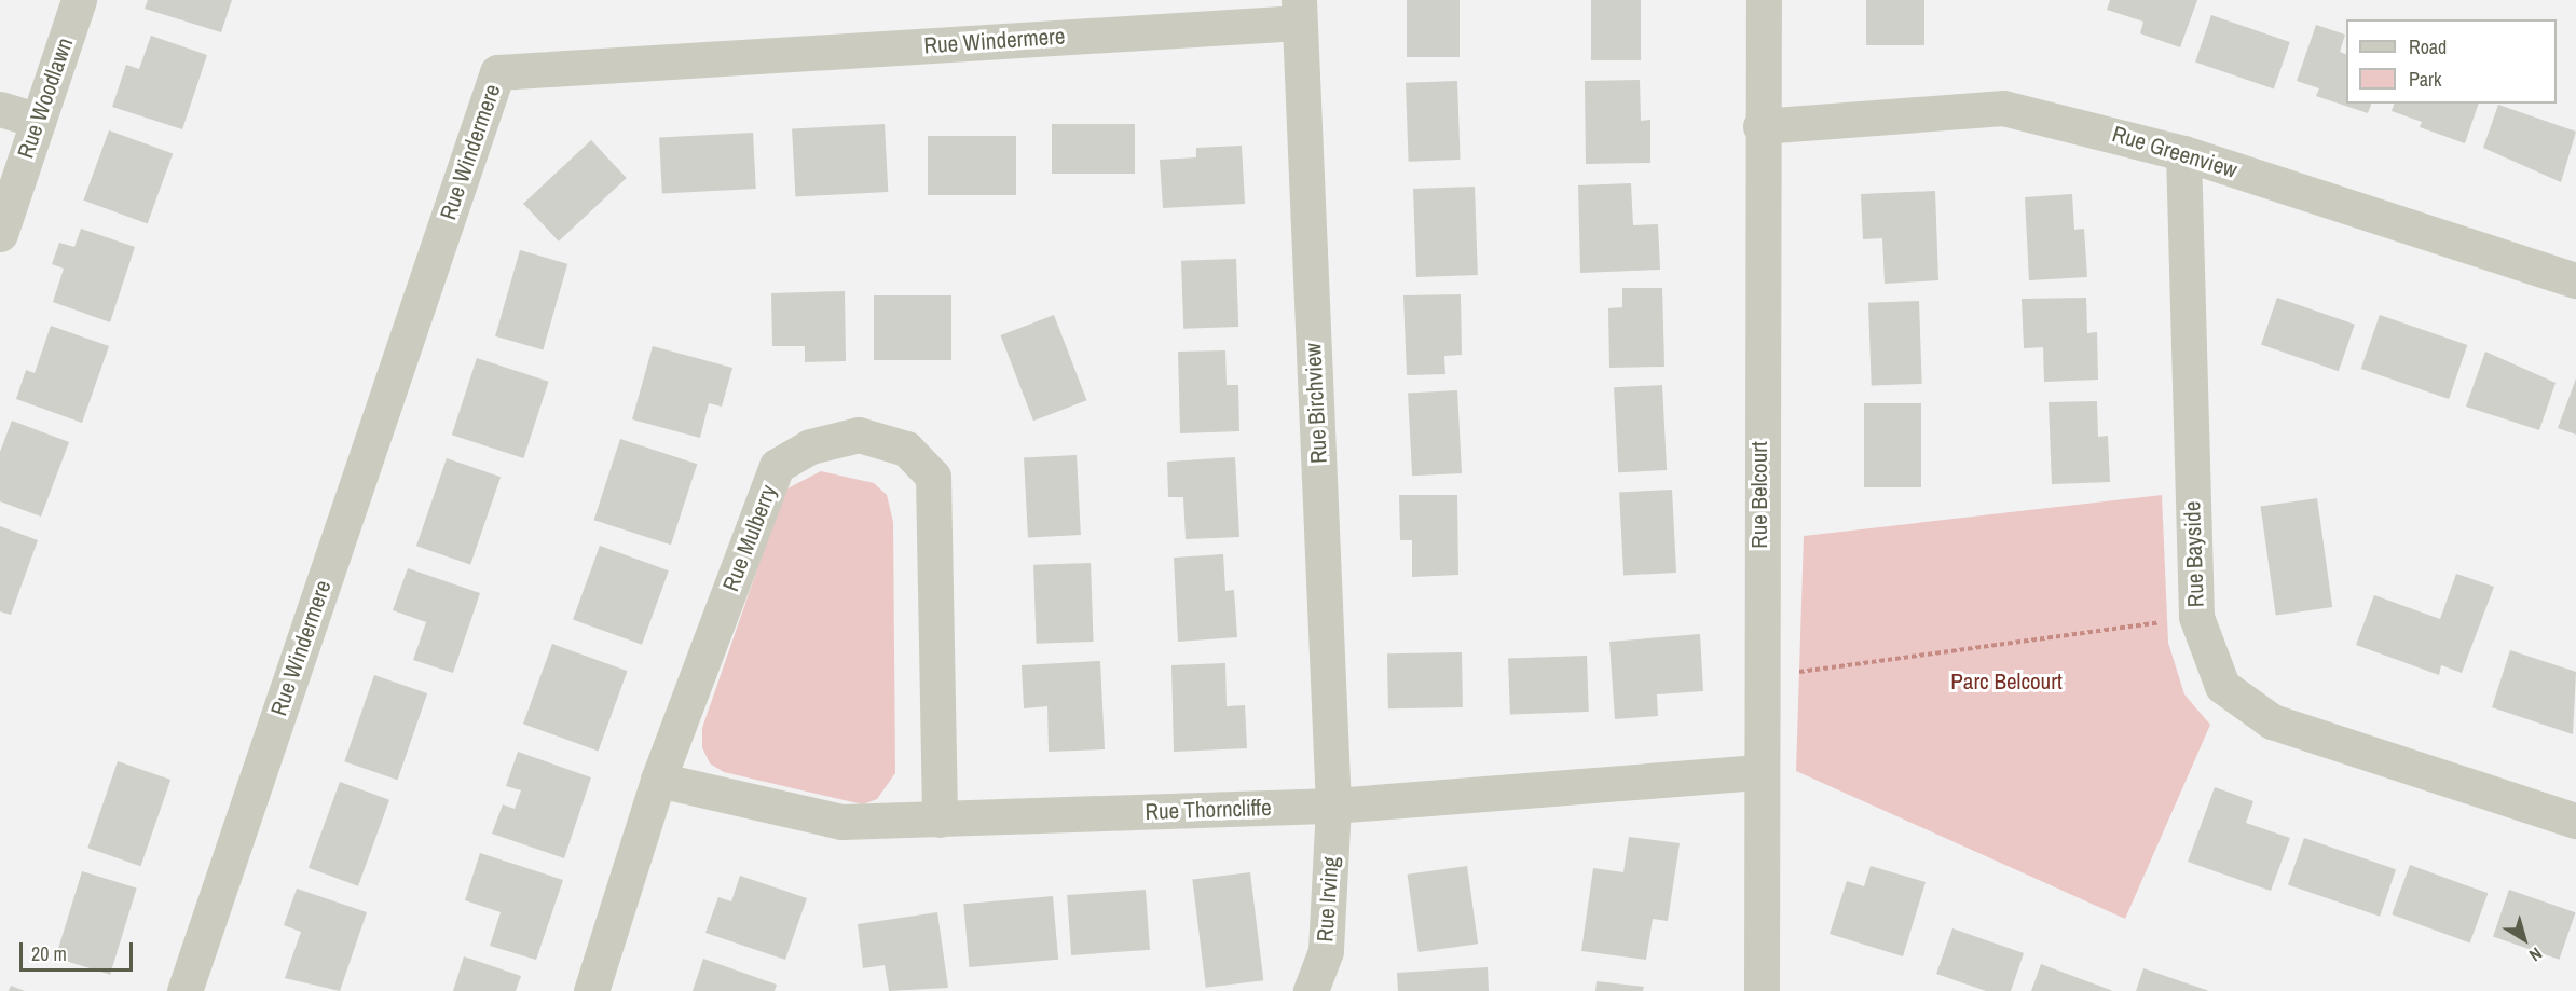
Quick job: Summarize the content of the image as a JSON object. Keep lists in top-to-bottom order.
{
  "streets": {
    "street": [
      "Rue Windermere",
      "Rue Woodlawn",
      "Rue Greenview",
      "Rue Birchview",
      "Rue Belcourt",
      "Rue Mulberry",
      "Rue Bayside",
      "Rue Thorncliffe",
      "Rue Irving"
    ]
  },
  "crossings": [
    ["Rue Windermere", "Rue Birchview"],
    ["Rue Greenview", "Rue Belcourt"],
    ["Rue Greenview", "Rue Bayside"],
    ["Rue Birchview", "Rue Thorncliffe"],
    ["Rue Birchview", "Rue Irving"],
    ["Rue Belcourt", "Rue Thorncliffe"],
    ["Rue Mulberry", "Rue Thorncliffe"],
    ["Rue Thorncliffe", "Rue Irving"]
  ],
  "parks": ["Parc Belcourt"],
  "legend": ["Road", "Park"],
  "scale_bar": "20 m",
  "north": "bottom right"
}
